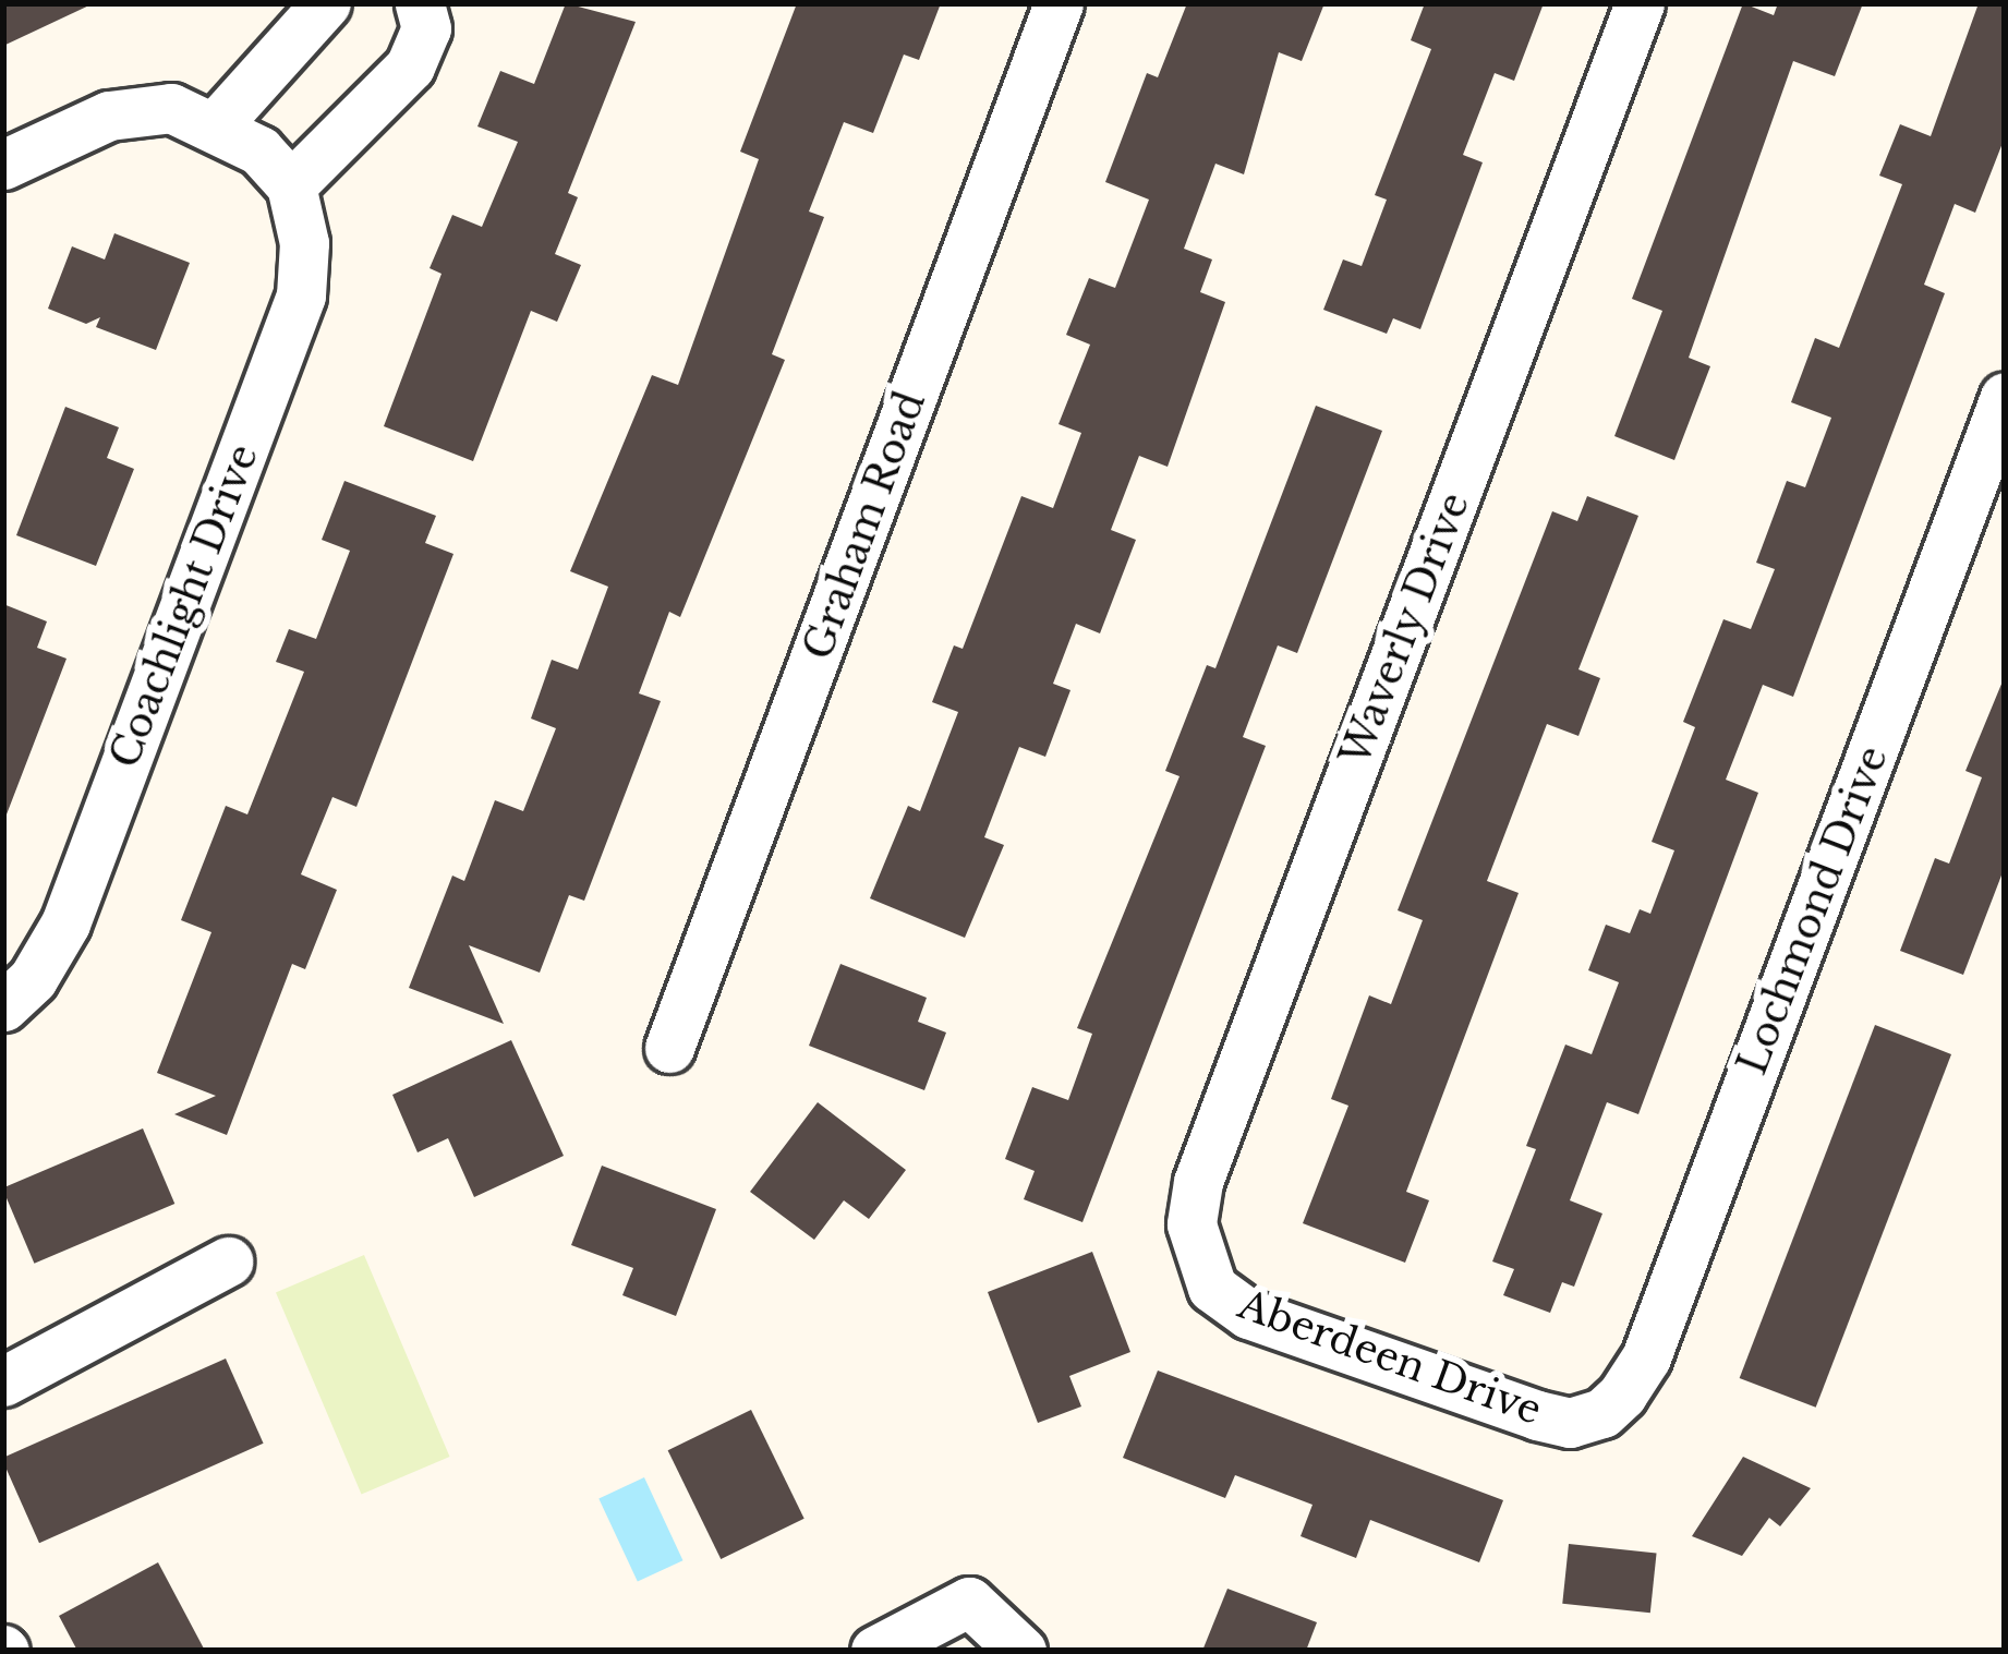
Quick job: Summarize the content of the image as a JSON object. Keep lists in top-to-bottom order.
{
  "streets": {
    "street": [
      "Graham Road",
      "Coachlight Drive",
      "Waverly Drive",
      "Lochmond Drive",
      "Aberdeen Drive"
    ]
  },
  "crossings": [
    ["Waverly Drive", "Aberdeen Drive"],
    ["Lochmond Drive", "Aberdeen Drive"]
  ]
}
